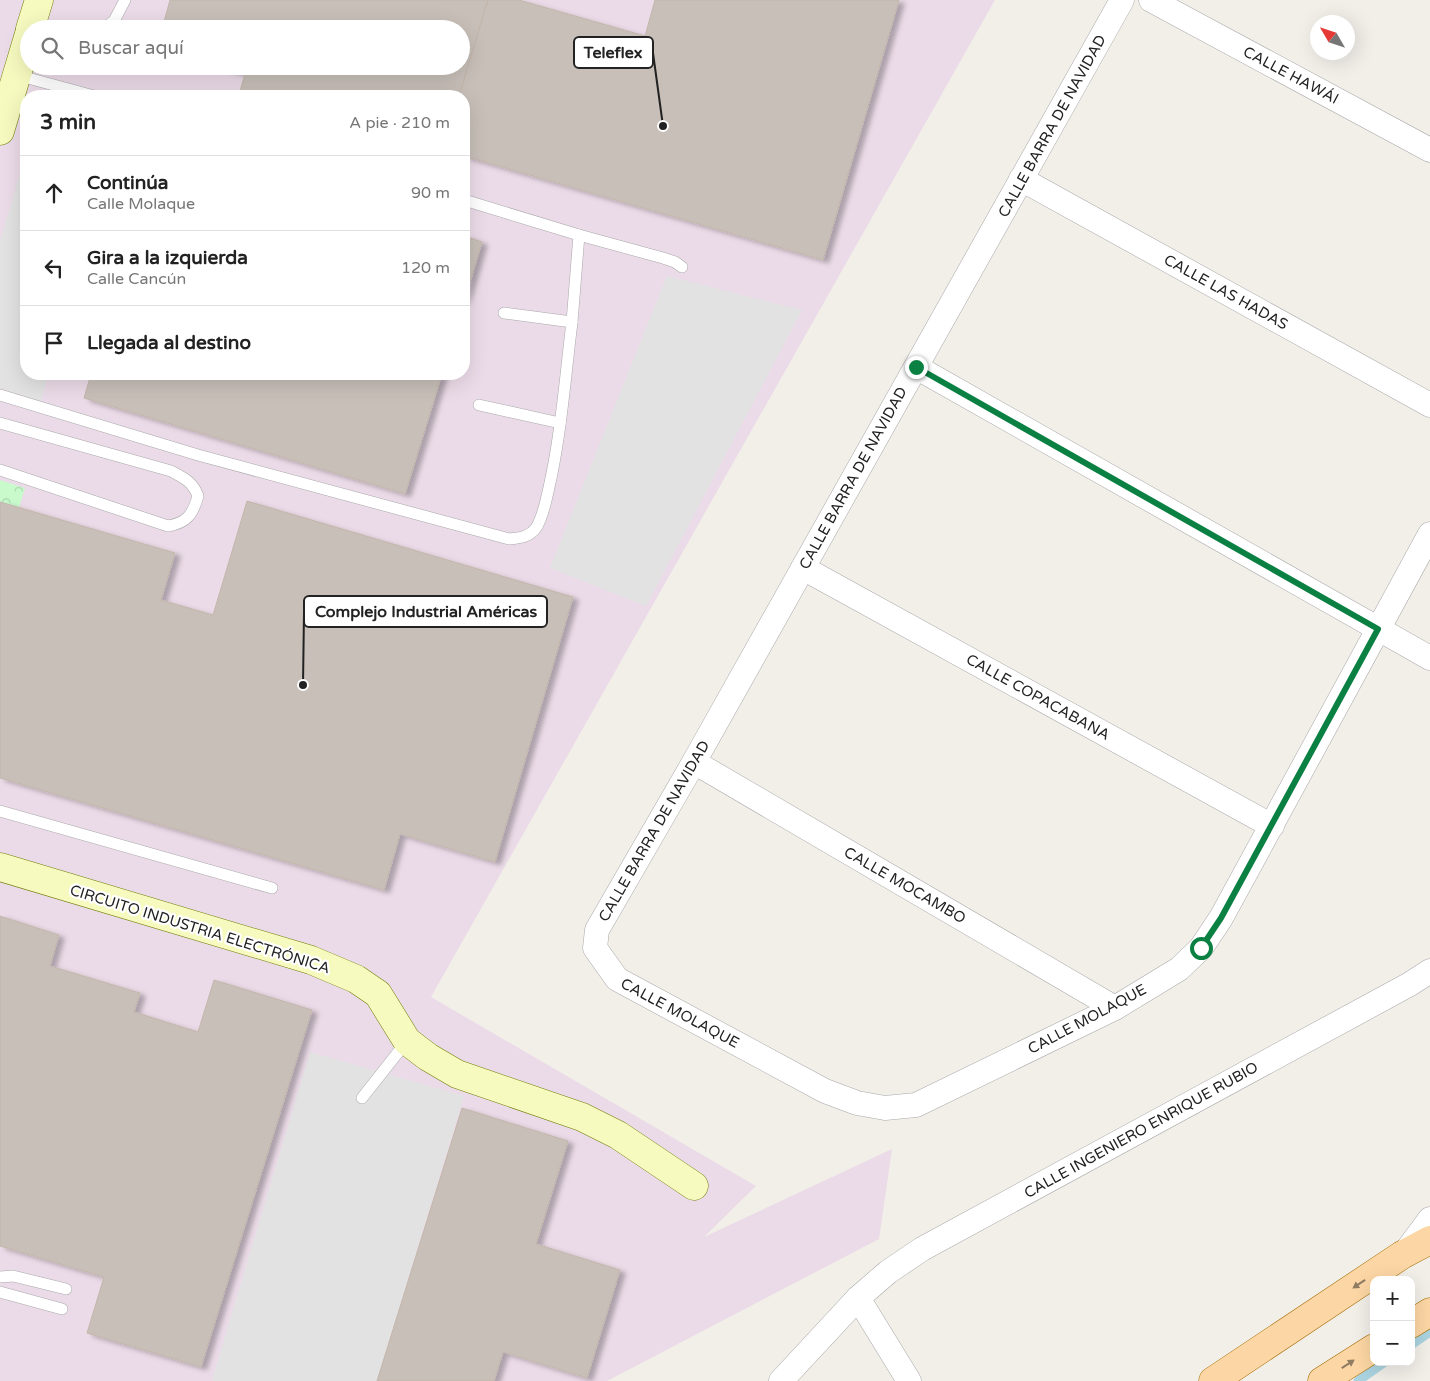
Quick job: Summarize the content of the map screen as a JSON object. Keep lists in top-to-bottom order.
{
  "streets": {
    "street": [
      "CALLE HAWÁI",
      "CALLE BARRA DE NAVIDAD",
      "CALLE LAS HADAS",
      "CALLE COPACABANA",
      "CALLE MOCAMBO",
      "CIRCUITO INDUSTRIA ELECTRÓNICA",
      "CALLE MOLAQUE",
      "CALLE INGENIERO ENRIQUE RUBIO"
    ]
  },
  "crossings": [
    ["CALLE BARRA DE NAVIDAD", "CALLE LAS HADAS"],
    ["CALLE BARRA DE NAVIDAD", "CALLE COPACABANA"],
    ["CALLE BARRA DE NAVIDAD", "CALLE MOCAMBO"],
    ["CALLE BARRA DE NAVIDAD", "CALLE MOLAQUE"],
    ["CALLE COPACABANA", "CALLE MOLAQUE"],
    ["CALLE MOCAMBO", "CALLE MOLAQUE"]
  ],
  "places": ["Teleflex", "Complejo Industrial Américas"],
  "north": "top left",
  "page": {
    "search": "Buscar aquí",
    "heading": ["3 min", "A pie · 210 m"],
    "list": [
      ["Continúa", "Calle Molaque", "90 m"],
      ["Gira a la izquierda", "Calle Cancún", "120 m"],
      "Llegada al destino"
    ],
    "map_buttons": ["+", "−"]
  }
}
